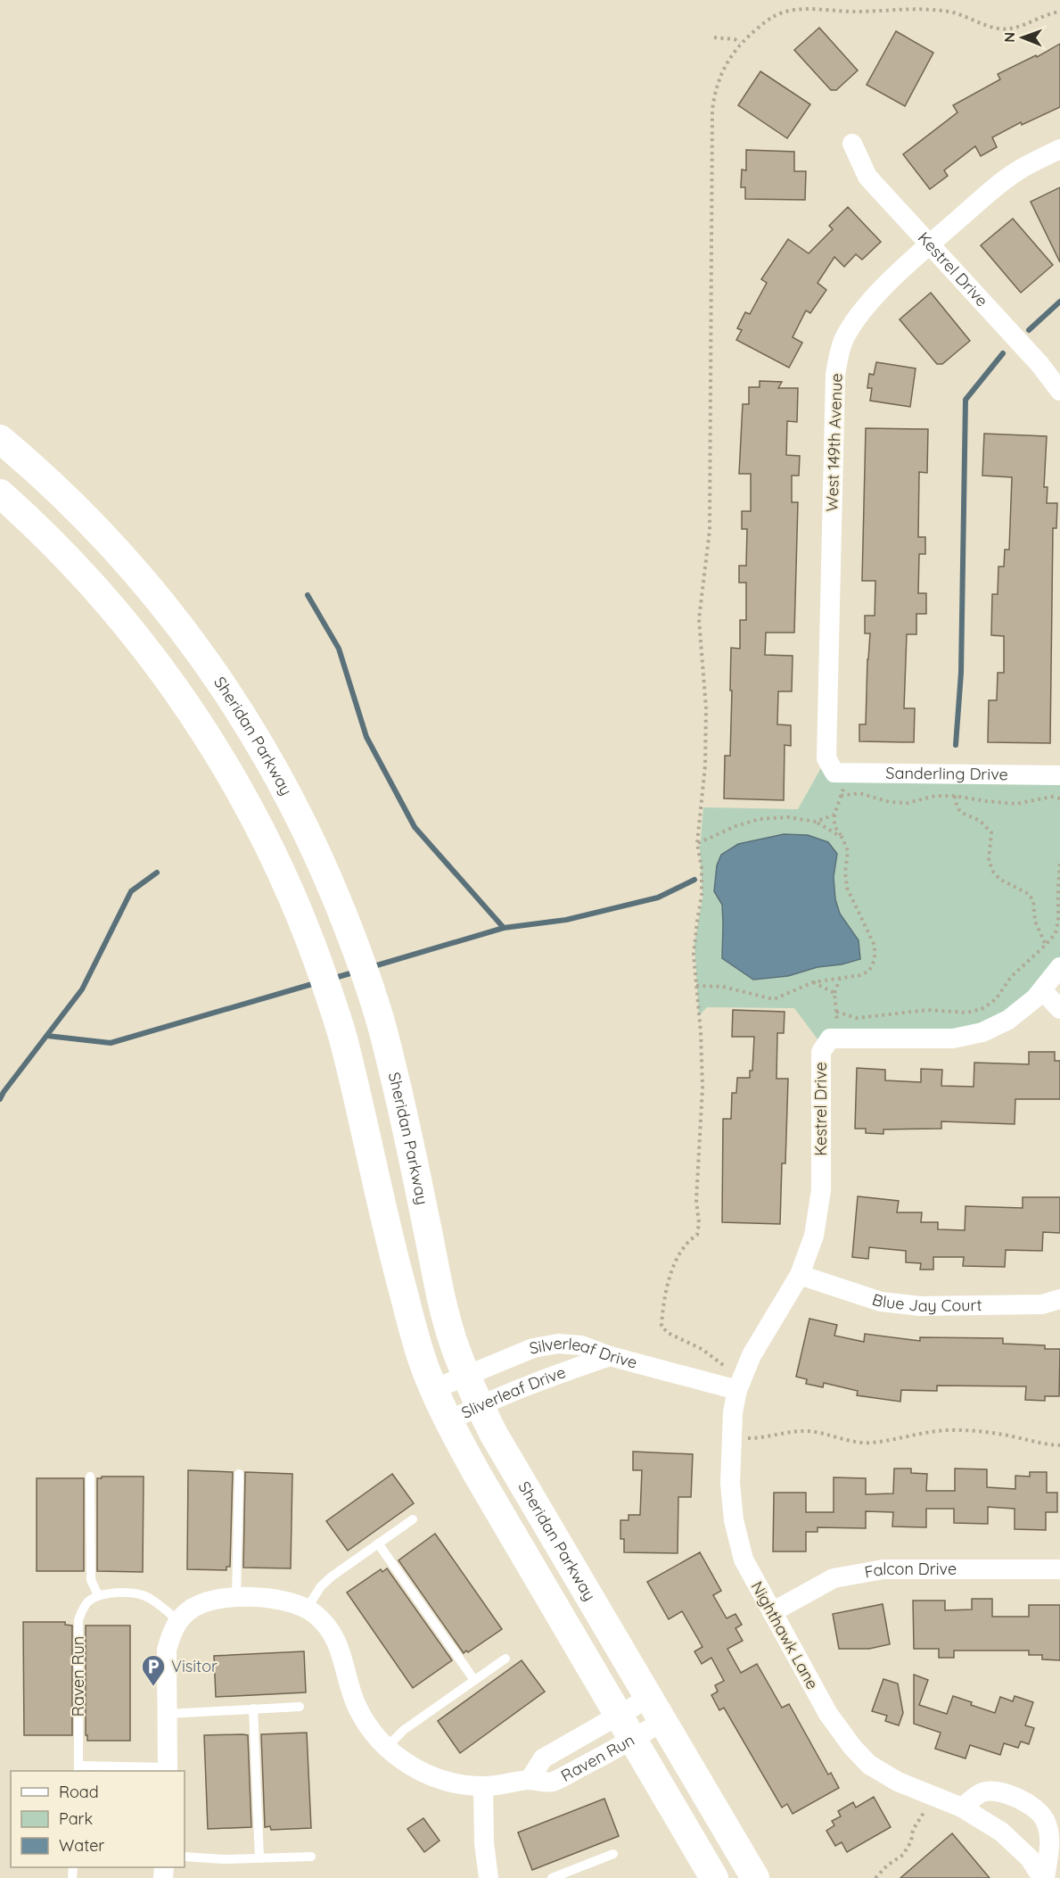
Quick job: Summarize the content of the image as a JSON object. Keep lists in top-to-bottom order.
{
  "streets": {
    "main road": ["Sheridan Parkway"],
    "street": [
      "Kestrel Drive",
      "West 149th Avenue",
      "Sanderling Drive",
      "Blue Jay Court",
      "Silverleaf Drive",
      "Sliverleaf Drive",
      "Falcon Drive",
      "Nighthawk Lane",
      "Raven Run"
    ]
  },
  "crossings": [
    ["Kestrel Drive", "West 149th Avenue"],
    ["Kestrel Drive", "Blue Jay Court"],
    ["Kestrel Drive", "Silverleaf Drive"],
    ["Kestrel Drive", "Nighthawk Lane"],
    ["West 149th Avenue", "Sanderling Drive"],
    ["Sheridan Parkway", "Silverleaf Drive"],
    ["Sheridan Parkway", "Sliverleaf Drive"],
    ["Sheridan Parkway", "Raven Run"],
    ["Silverleaf Drive", "Sliverleaf Drive"],
    ["Silverleaf Drive", "Nighthawk Lane"],
    ["Falcon Drive", "Nighthawk Lane"]
  ],
  "places": {
    "parking": ["Visitor"]
  },
  "legend": ["Road", "Park", "Water"],
  "north": "left"
}
